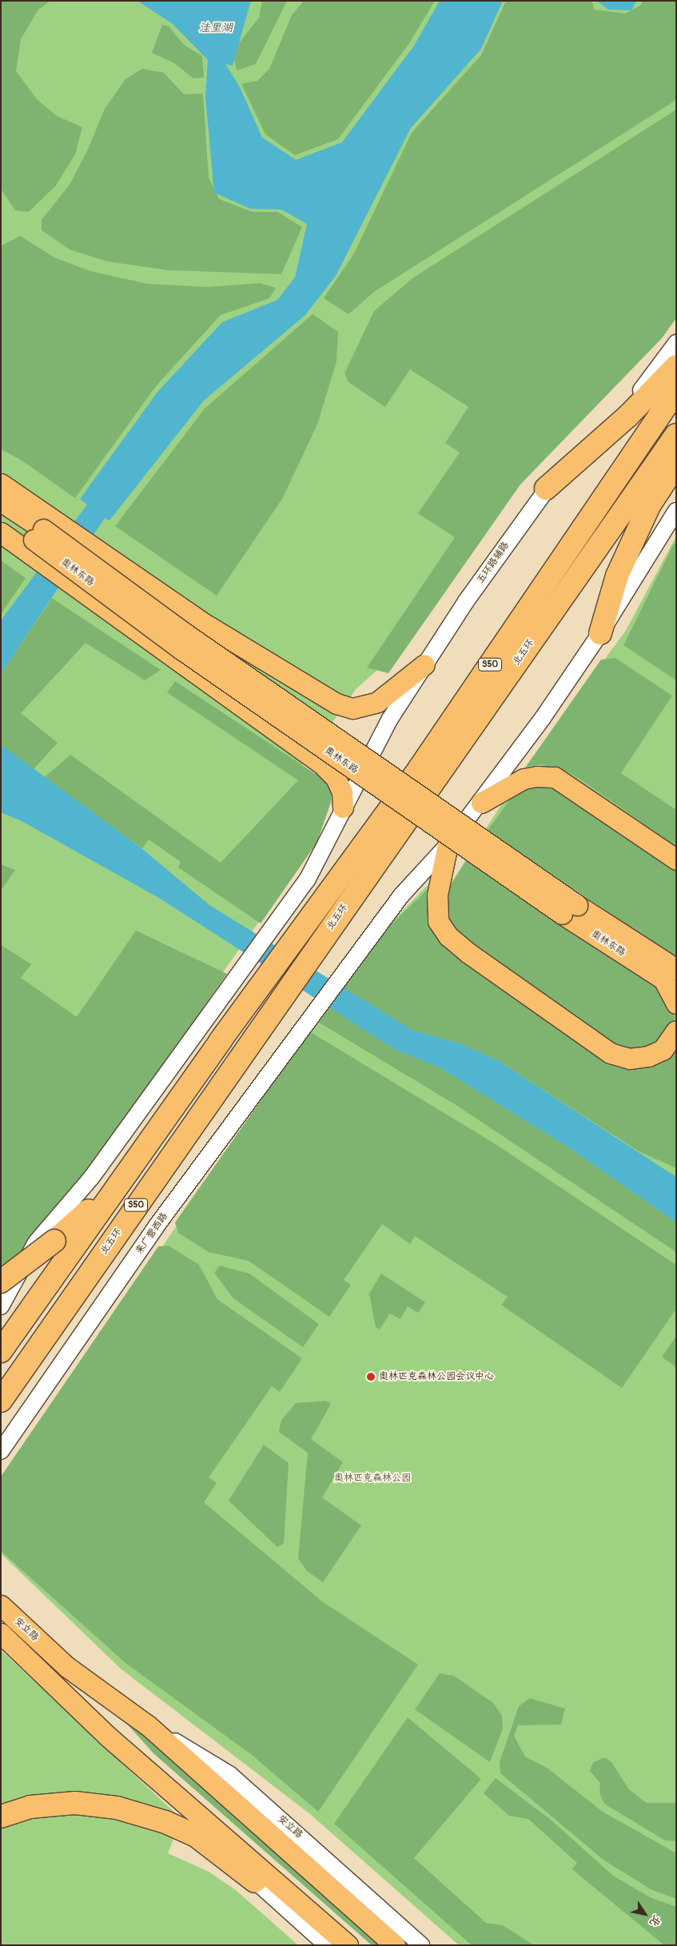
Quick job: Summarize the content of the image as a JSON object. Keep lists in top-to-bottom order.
{
  "streets": {
    "highway": ["北五环", "S50"],
    "main road": ["奥林东路", "安立路"],
    "street": ["五环路辅路", "来广营西路"]
  },
  "water": ["洼里湖"],
  "parks": ["奥林匹克森林公园"],
  "places": ["奥林匹克森林公园会议中心"],
  "north": "bottom right"
}
